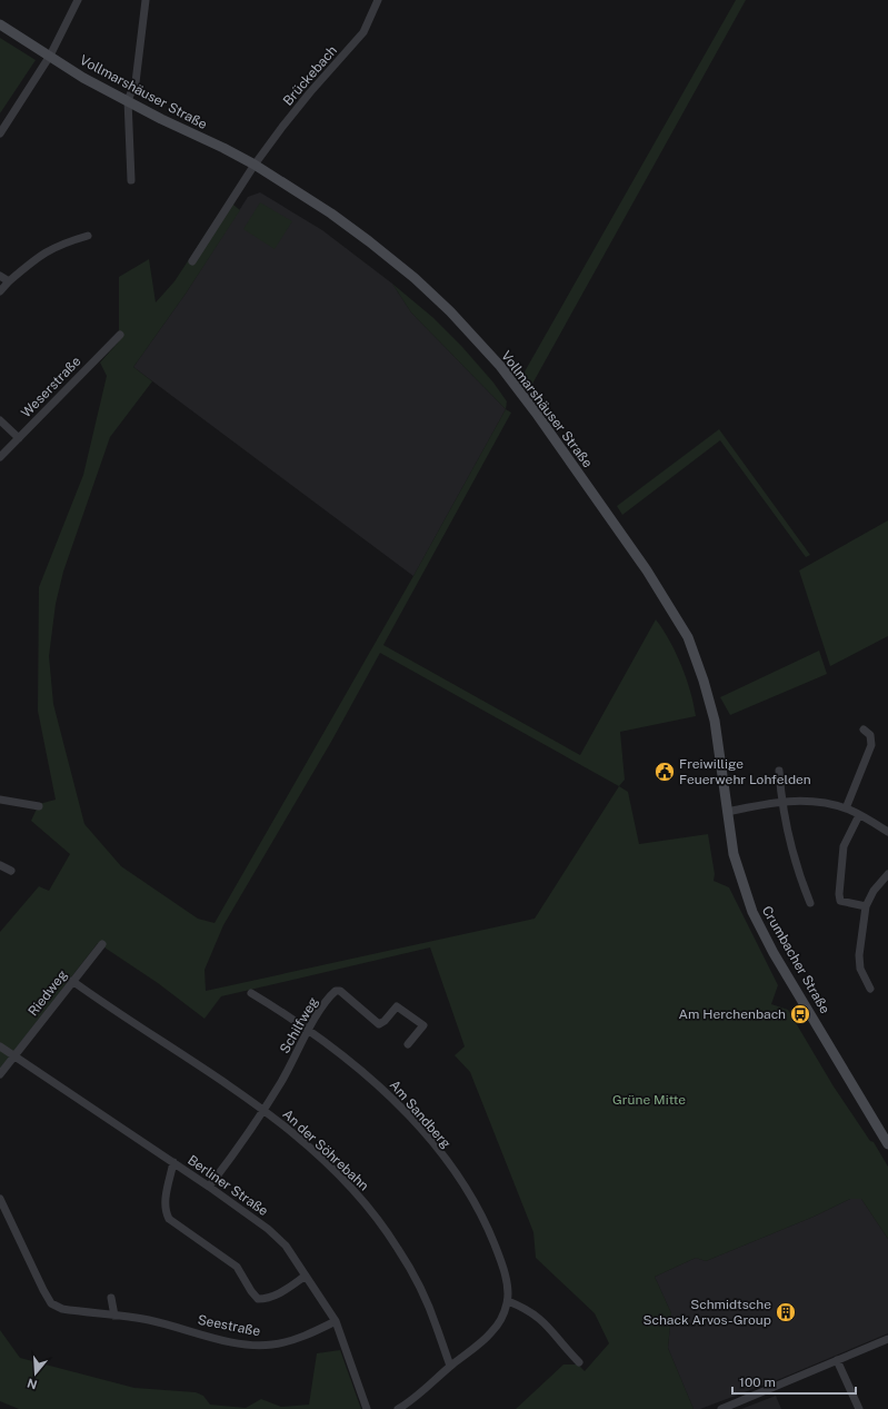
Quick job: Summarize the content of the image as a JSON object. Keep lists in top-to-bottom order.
{
  "streets": {
    "main road": ["Vollmarshäuser Straße", "Crumbacher Straße"],
    "street": [
      "Brückebach",
      "Weserstraße",
      "Riedweg",
      "Schilfweg",
      "Am Sandberg",
      "An der Söhrebahn",
      "Berliner Straße",
      "Seestraße"
    ]
  },
  "crossings": [
    ["Brückebach", "Vollmarshäuser Straße"],
    ["Vollmarshäuser Straße", "Crumbacher Straße"],
    ["Riedweg", "An der Söhrebahn"],
    ["Riedweg", "Berliner Straße"],
    ["Schilfweg", "Am Sandberg"],
    ["Schilfweg", "An der Söhrebahn"],
    ["Schilfweg", "Berliner Straße"],
    ["Berliner Straße", "Seestraße"]
  ],
  "parks": ["Grüne Mitte"],
  "places": {
    "public building": ["Freiwillige Feuerwehr Lohfelden"],
    "bus stop": ["Am Herchenbach"],
    "building": ["Schmidtsche Schack Arvos-Group"]
  },
  "scale_bar": "100 m",
  "north": "bottom"
}
